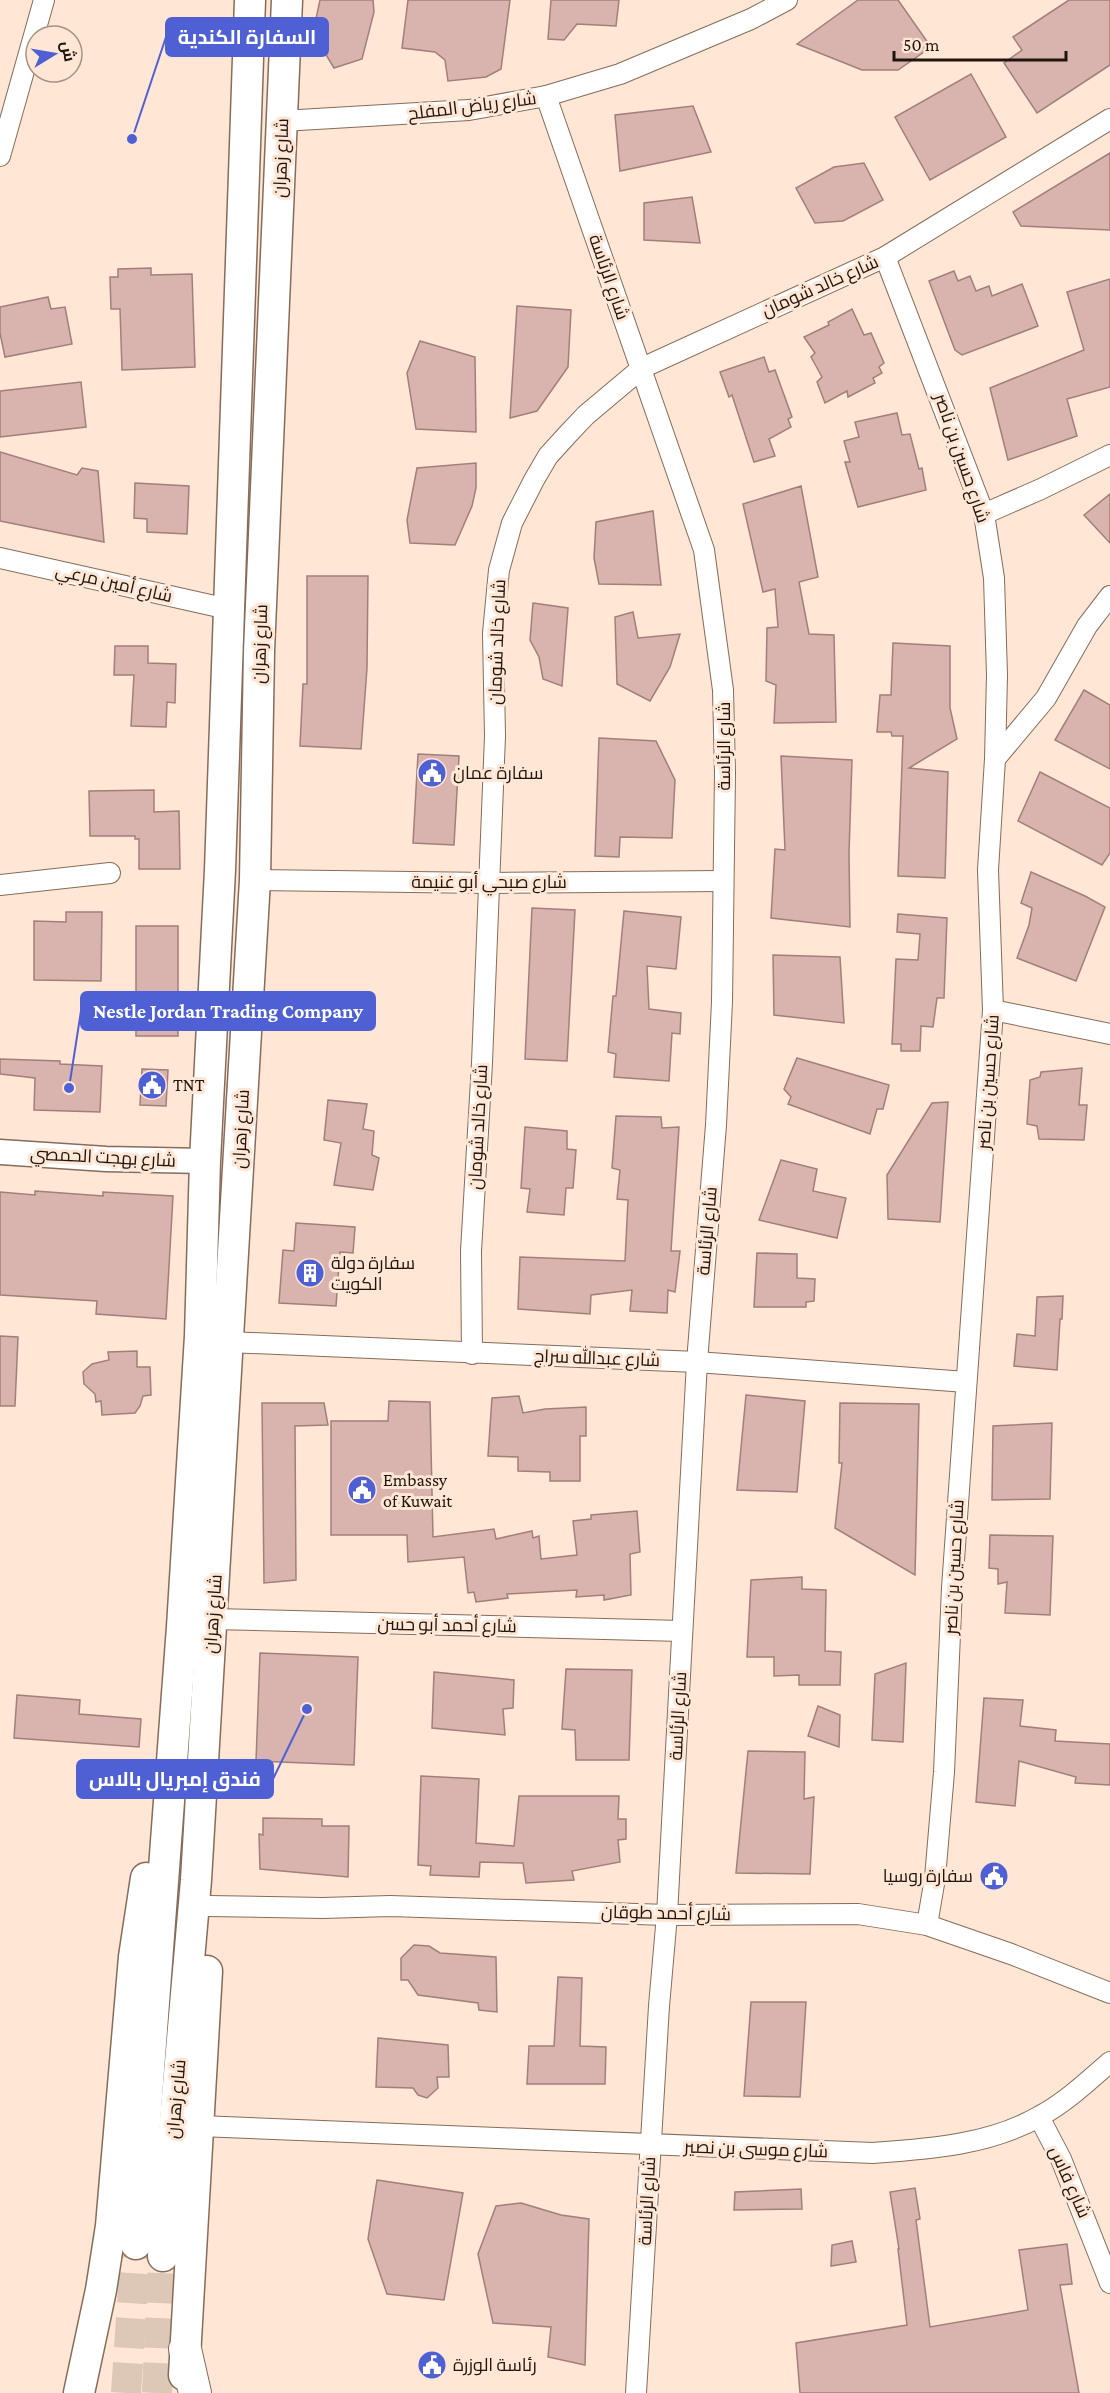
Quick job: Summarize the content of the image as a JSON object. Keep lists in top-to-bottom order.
{
  "streets": {
    "main road": ["شارع زهران"],
    "street": [
      "شارع رياض المفلح",
      "شارع الرئاسة",
      "شارع خالد شومان",
      "شارع حسين بن ناصر",
      "شارع أمين مرعي",
      "شارع صبحي أبو غنيمة",
      "شارع بهجت الحمصي",
      "شارع عبدالله سراج",
      "شارع أحمد أبو حسن",
      "شارع أحمد طوقان",
      "شارع موسى بن نصير",
      "شارع فاس"
    ]
  },
  "crossings": [
    ["شارع رياض المفلح", "شارع زهران"],
    ["شارع رياض المفلح", "شارع الرئاسة"],
    ["شارع زهران", "شارع أمين مرعي"],
    ["شارع زهران", "شارع صبحي أبو غنيمة"],
    ["شارع زهران", "شارع بهجت الحمصي"],
    ["شارع زهران", "شارع عبدالله سراج"],
    ["شارع زهران", "شارع أحمد أبو حسن"],
    ["شارع زهران", "شارع أحمد طوقان"],
    ["شارع الرئاسة", "شارع خالد شومان"],
    ["شارع الرئاسة", "شارع صبحي أبو غنيمة"],
    ["شارع الرئاسة", "شارع عبدالله سراج"],
    ["شارع الرئاسة", "شارع أحمد أبو حسن"],
    ["شارع الرئاسة", "شارع أحمد طوقان"],
    ["شارع الرئاسة", "شارع موسى بن نصير"],
    ["شارع خالد شومان", "شارع حسين بن ناصر"],
    ["شارع خالد شومان", "شارع صبحي أبو غنيمة"],
    ["شارع خالد شومان", "شارع عبدالله سراج"],
    ["شارع حسين بن ناصر", "شارع عبدالله سراج"],
    ["شارع حسين بن ناصر", "شارع أحمد طوقان"],
    ["شارع موسى بن نصير", "شارع فاس"]
  ],
  "places": {
    "other": ["السفارة الكندية", "Nestle Jordan Trading Company", "فندق إمبريال بالاس"],
    "public building": [
      "سفارة عمان",
      "TNT",
      "Embassy of Kuwait",
      "سفارة روسيا",
      "رئاسة الوزرة"
    ],
    "building": ["سفارة دولة الكويت"]
  },
  "scale_bar": "50 m",
  "north": "right"
}
